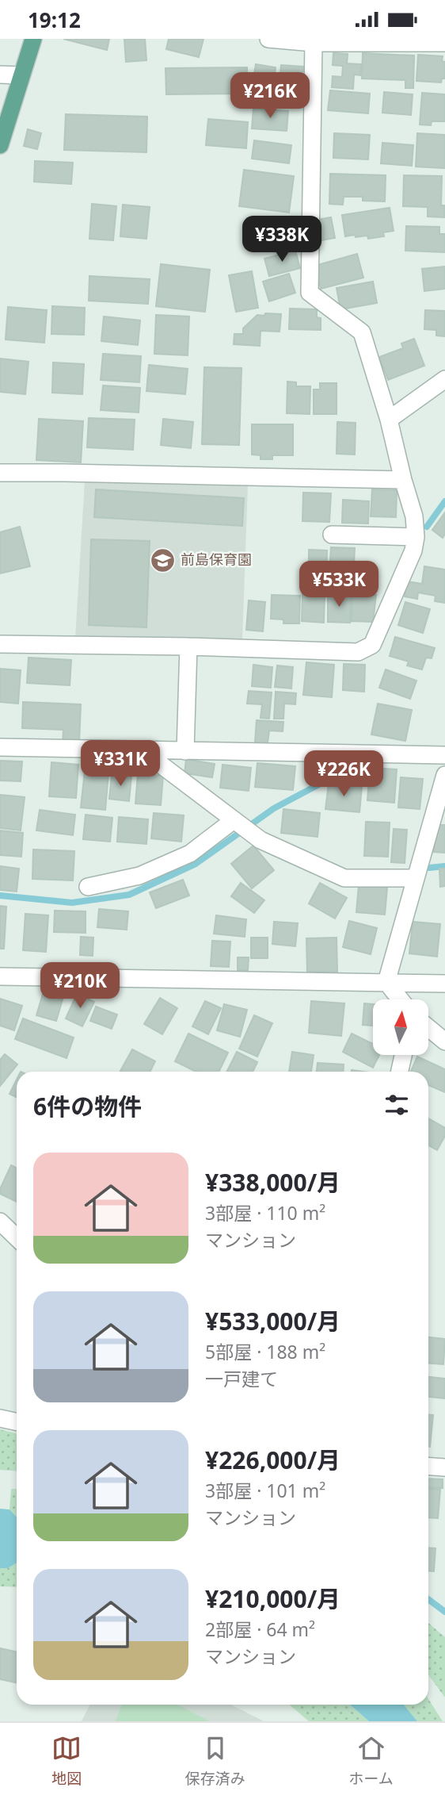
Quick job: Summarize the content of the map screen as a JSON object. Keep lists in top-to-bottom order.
{
  "places": {
    "school or university": ["前島保育園"]
  },
  "north": "top",
  "page": {
    "status": "19:12",
    "price": [
      "¥216K",
      "¥338K",
      "¥533K",
      "¥331K",
      "¥226K",
      "¥210K"
    ],
    "heading": "6件の物件",
    "list": [
      {
        "name": "¥338,000/月",
        "note": "3部屋 · 110 m² · マンション"
      },
      {
        "name": "¥533,000/月",
        "note": "5部屋 · 188 m² · 一戸建て"
      },
      {
        "name": "¥226,000/月",
        "note": "3部屋 · 101 m² · マンション"
      },
      {
        "name": "¥210,000/月",
        "note": "2部屋 · 64 m² · マンション"
      }
    ],
    "tabs": ["地図", "保存済み", "ホーム"]
  }
}
